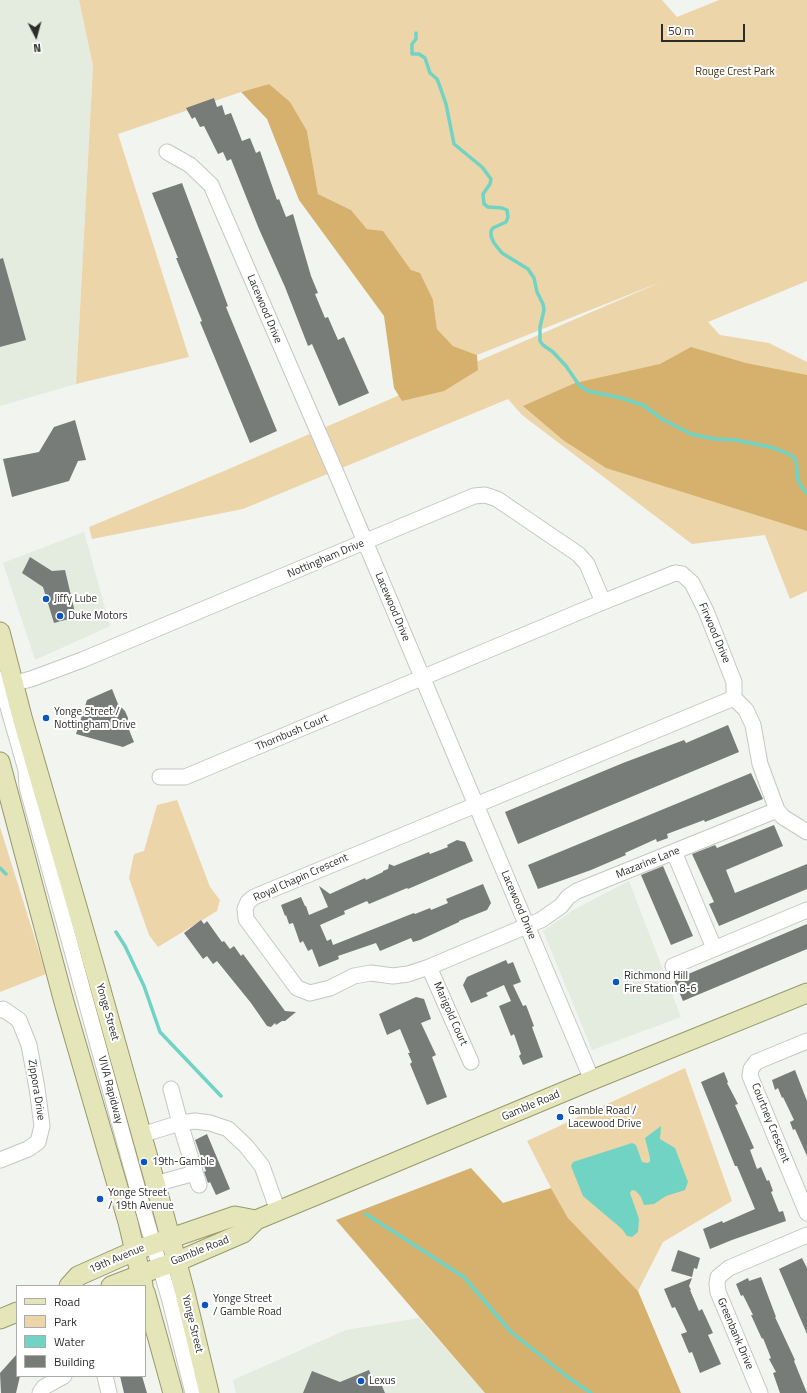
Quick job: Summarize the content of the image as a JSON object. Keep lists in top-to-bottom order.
{
  "streets": {
    "main road": ["Yonge Street", "Gamble Road", "19th Avenue"],
    "street": [
      "Lacewood Drive",
      "Nottingham Drive",
      "Firwood Drive",
      "Thornbush Court",
      "Mazarine Lane",
      "Royal Chapin Crescent",
      "Marigold Court",
      "Zippora Drive",
      "VIVA Rapidway",
      "Courtney Crescent",
      "Greenbank Drive"
    ]
  },
  "crossings": [
    ["Lacewood Drive", "Nottingham Drive"],
    ["Lacewood Drive", "Firwood Drive"],
    ["Lacewood Drive", "Thornbush Court"],
    ["Lacewood Drive", "Mazarine Lane"],
    ["Lacewood Drive", "Royal Chapin Crescent"],
    ["Lacewood Drive", "Gamble Road"],
    ["Nottingham Drive", "Firwood Drive"],
    ["Nottingham Drive", "Yonge Street"],
    ["Nottingham Drive", "VIVA Rapidway"],
    ["Firwood Drive", "Thornbush Court"],
    ["Mazarine Lane", "Royal Chapin Crescent"],
    ["Royal Chapin Crescent", "Marigold Court"],
    ["Yonge Street", "VIVA Rapidway"],
    ["Yonge Street", "Gamble Road"],
    ["Yonge Street", "19th Avenue"],
    ["VIVA Rapidway", "Gamble Road"],
    ["VIVA Rapidway", "19th Avenue"],
    ["Gamble Road", "19th Avenue"]
  ],
  "parks": ["Rouge Crest Park"],
  "places": [
    "Jiffy Lube",
    "Duke Motors",
    "Yonge Street / Nottingham Drive",
    "Richmond Hill Fire Station 8-6",
    "Gamble Road / Lacewood Drive",
    "19th-Gamble",
    "Yonge Street / 19th Avenue",
    "Yonge Street / Gamble Road",
    "Lexus"
  ],
  "legend": [
    "Road",
    "Park",
    "Water",
    "Building"
  ],
  "scale_bar": "50 m",
  "north": "bottom"
}
